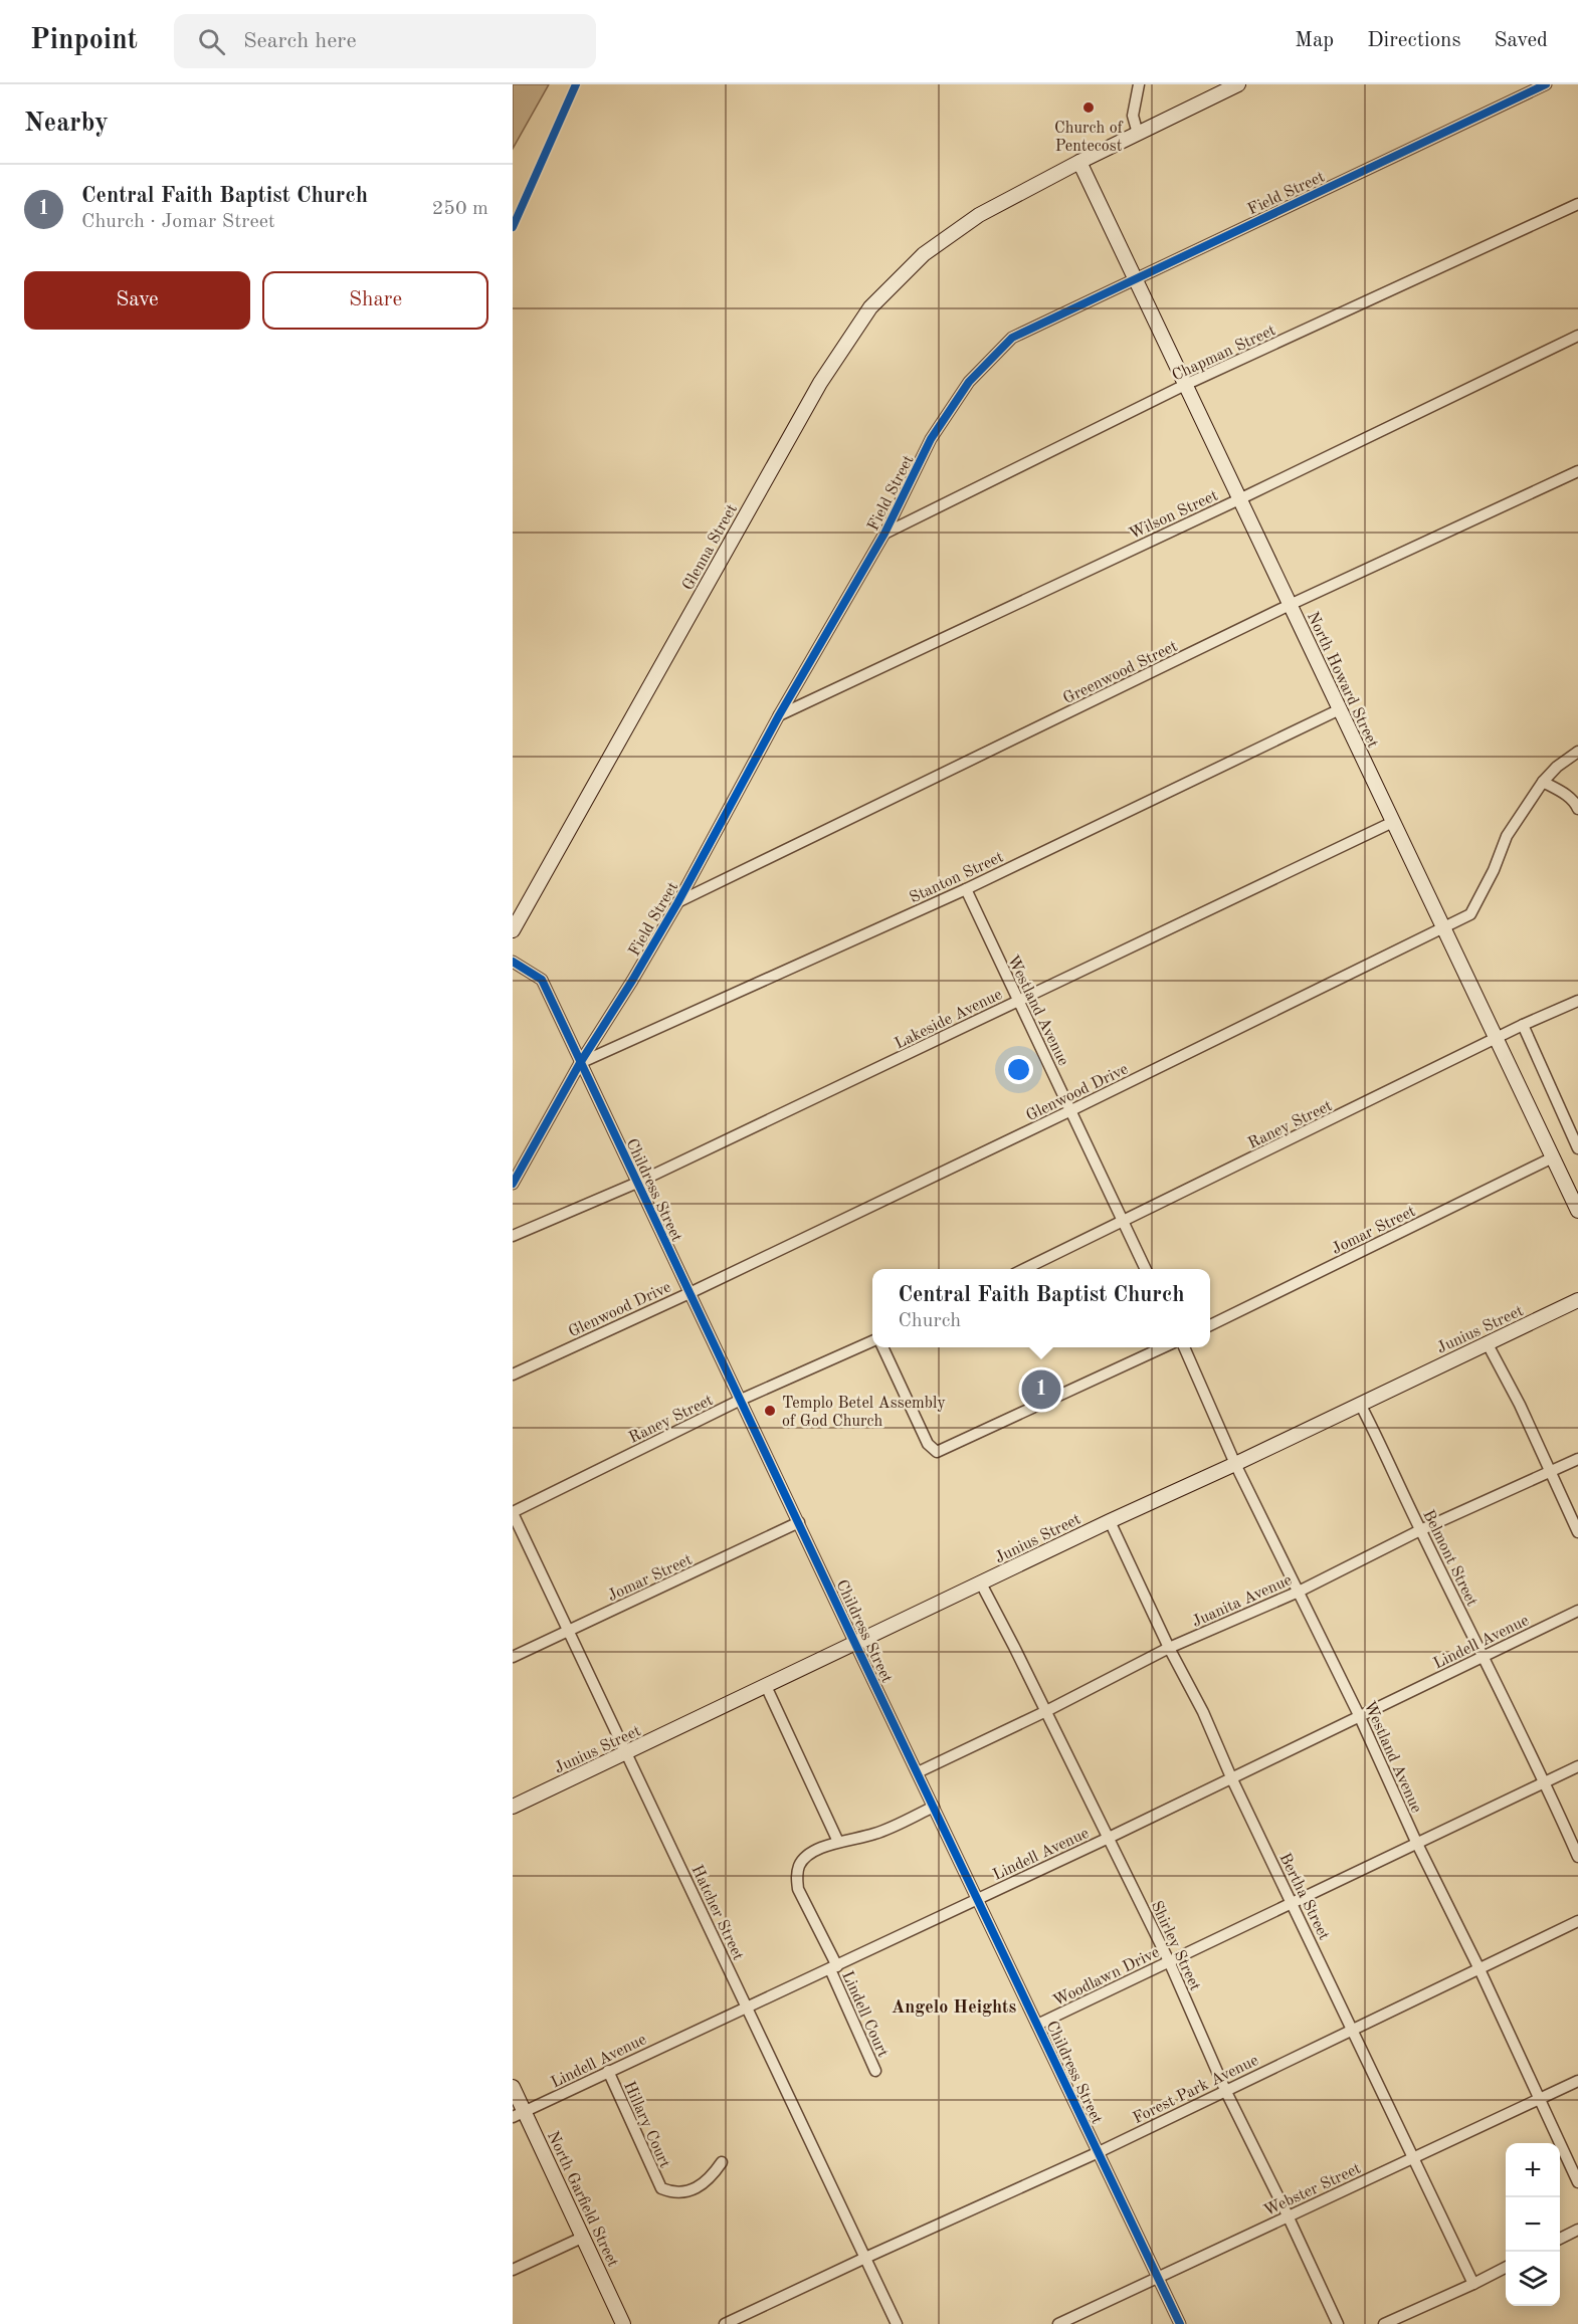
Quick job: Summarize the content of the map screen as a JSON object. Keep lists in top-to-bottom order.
{
  "streets": {
    "street": [
      "Field Street",
      "Chapman Street",
      "Wilson Street",
      "Glenna Street",
      "Greenwood Street",
      "North Howard Street",
      "Stanton Street",
      "Westland Avenue",
      "Lakeside Avenue",
      "Glenwood Drive",
      "Raney Street",
      "Childress Street",
      "Jomar Street",
      "Junius Street",
      "Belmont Street",
      "Juanita Avenue",
      "Lindell Avenue",
      "Bertha Street",
      "Hatcher Street",
      "Shirley Street",
      "Woodlawn Drive",
      "Lindell Court",
      "Forest Park Avenue",
      "Hillary Court",
      "Webster Street",
      "North Garfield Street"
    ]
  },
  "crossings": [
    ["Field Street", "Chapman Street"],
    ["Field Street", "Wilson Street"],
    ["Field Street", "Greenwood Street"],
    ["Field Street", "North Howard Street"],
    ["Field Street", "Stanton Street"],
    ["Field Street", "Childress Street"],
    ["Chapman Street", "North Howard Street"],
    ["Wilson Street", "North Howard Street"],
    ["Glenna Street", "North Howard Street"],
    ["Greenwood Street", "North Howard Street"],
    ["North Howard Street", "Stanton Street"],
    ["North Howard Street", "Lakeside Avenue"],
    ["North Howard Street", "Glenwood Drive"],
    ["North Howard Street", "Raney Street"],
    ["North Howard Street", "Jomar Street"],
    ["Stanton Street", "Westland Avenue"],
    ["Stanton Street", "Childress Street"],
    ["Westland Avenue", "Lakeside Avenue"],
    ["Westland Avenue", "Glenwood Drive"],
    ["Westland Avenue", "Raney Street"],
    ["Westland Avenue", "Junius Street"],
    ["Westland Avenue", "Juanita Avenue"],
    ["Westland Avenue", "Lindell Avenue"],
    ["Westland Avenue", "Woodlawn Drive"],
    ["Westland Avenue", "Forest Park Avenue"],
    ["Westland Avenue", "Webster Street"],
    ["Lakeside Avenue", "Childress Street"],
    ["Glenwood Drive", "Childress Street"],
    ["Raney Street", "Childress Street"],
    ["Raney Street", "Hatcher Street"],
    ["Childress Street", "Jomar Street"],
    ["Childress Street", "Junius Street"],
    ["Childress Street", "Juanita Avenue"],
    ["Childress Street", "Lindell Avenue"],
    ["Childress Street", "Woodlawn Drive"],
    ["Childress Street", "Lindell Court"],
    ["Childress Street", "Forest Park Avenue"],
    ["Childress Street", "Webster Street"],
    ["Jomar Street", "Hatcher Street"],
    ["Junius Street", "Belmont Street"],
    ["Junius Street", "Bertha Street"],
    ["Junius Street", "Hatcher Street"],
    ["Junius Street", "Shirley Street"],
    ["Belmont Street", "Juanita Avenue"],
    ["Belmont Street", "Lindell Avenue"],
    ["Belmont Street", "Woodlawn Drive"],
    ["Juanita Avenue", "Bertha Street"],
    ["Juanita Avenue", "Shirley Street"],
    ["Lindell Avenue", "Bertha Street"],
    ["Lindell Avenue", "Hatcher Street"],
    ["Lindell Avenue", "Shirley Street"],
    ["Lindell Avenue", "Lindell Court"],
    ["Lindell Avenue", "Hillary Court"],
    ["Lindell Avenue", "North Garfield Street"],
    ["Bertha Street", "Woodlawn Drive"],
    ["Bertha Street", "Forest Park Avenue"],
    ["Bertha Street", "Webster Street"],
    ["Hatcher Street", "Forest Park Avenue"],
    ["Shirley Street", "Woodlawn Drive"],
    ["Shirley Street", "Forest Park Avenue"],
    ["Shirley Street", "Webster Street"]
  ],
  "districts": ["Angelo Heights"],
  "places": ["Church of Pentecost", "Templo Betel Assembly of God Church"],
  "page": {
    "header": "Pinpoint",
    "search": "Search here",
    "nav": ["Map", "Directions", "Saved"],
    "heading": "Nearby",
    "list": [
      {
        "mark": "1",
        "name": "Central Faith Baptist Church",
        "note": "Church · Jomar Street",
        "value": "250 m"
      }
    ],
    "buttons": ["Save", "Share"],
    "popup": ["Central Faith Baptist Church", "Church"],
    "pins": "1",
    "map_buttons": ["+", "−"]
  }
}
